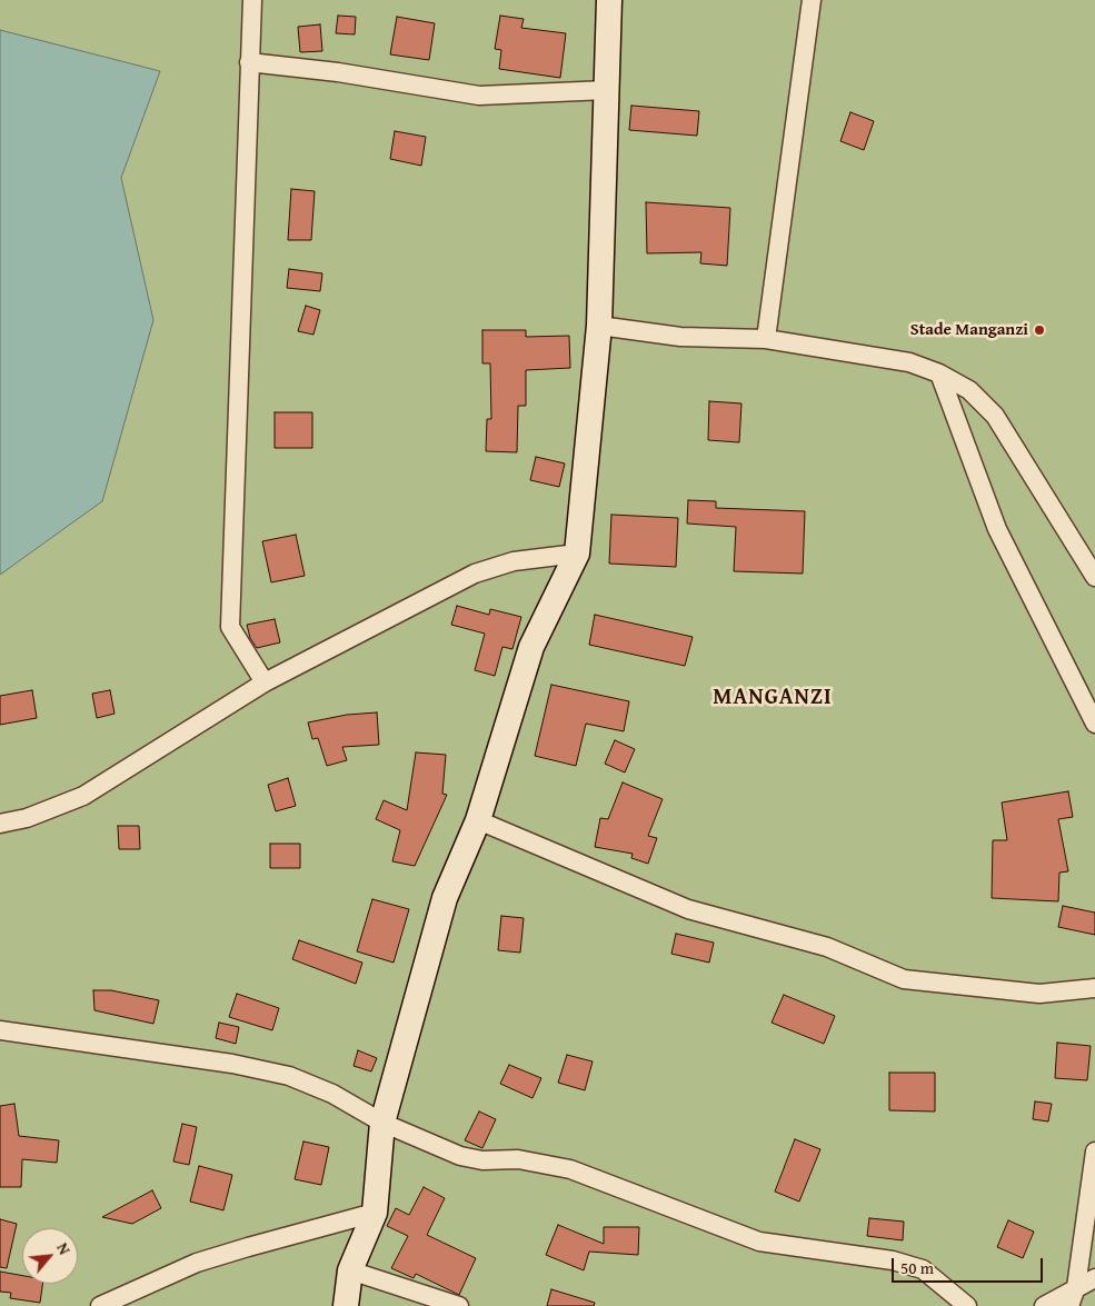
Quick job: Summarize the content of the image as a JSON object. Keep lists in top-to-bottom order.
{
  "districts": ["MANGANZI"],
  "places": ["Stade Manganzi"],
  "scale_bar": "50 m",
  "north": "top right"
}
